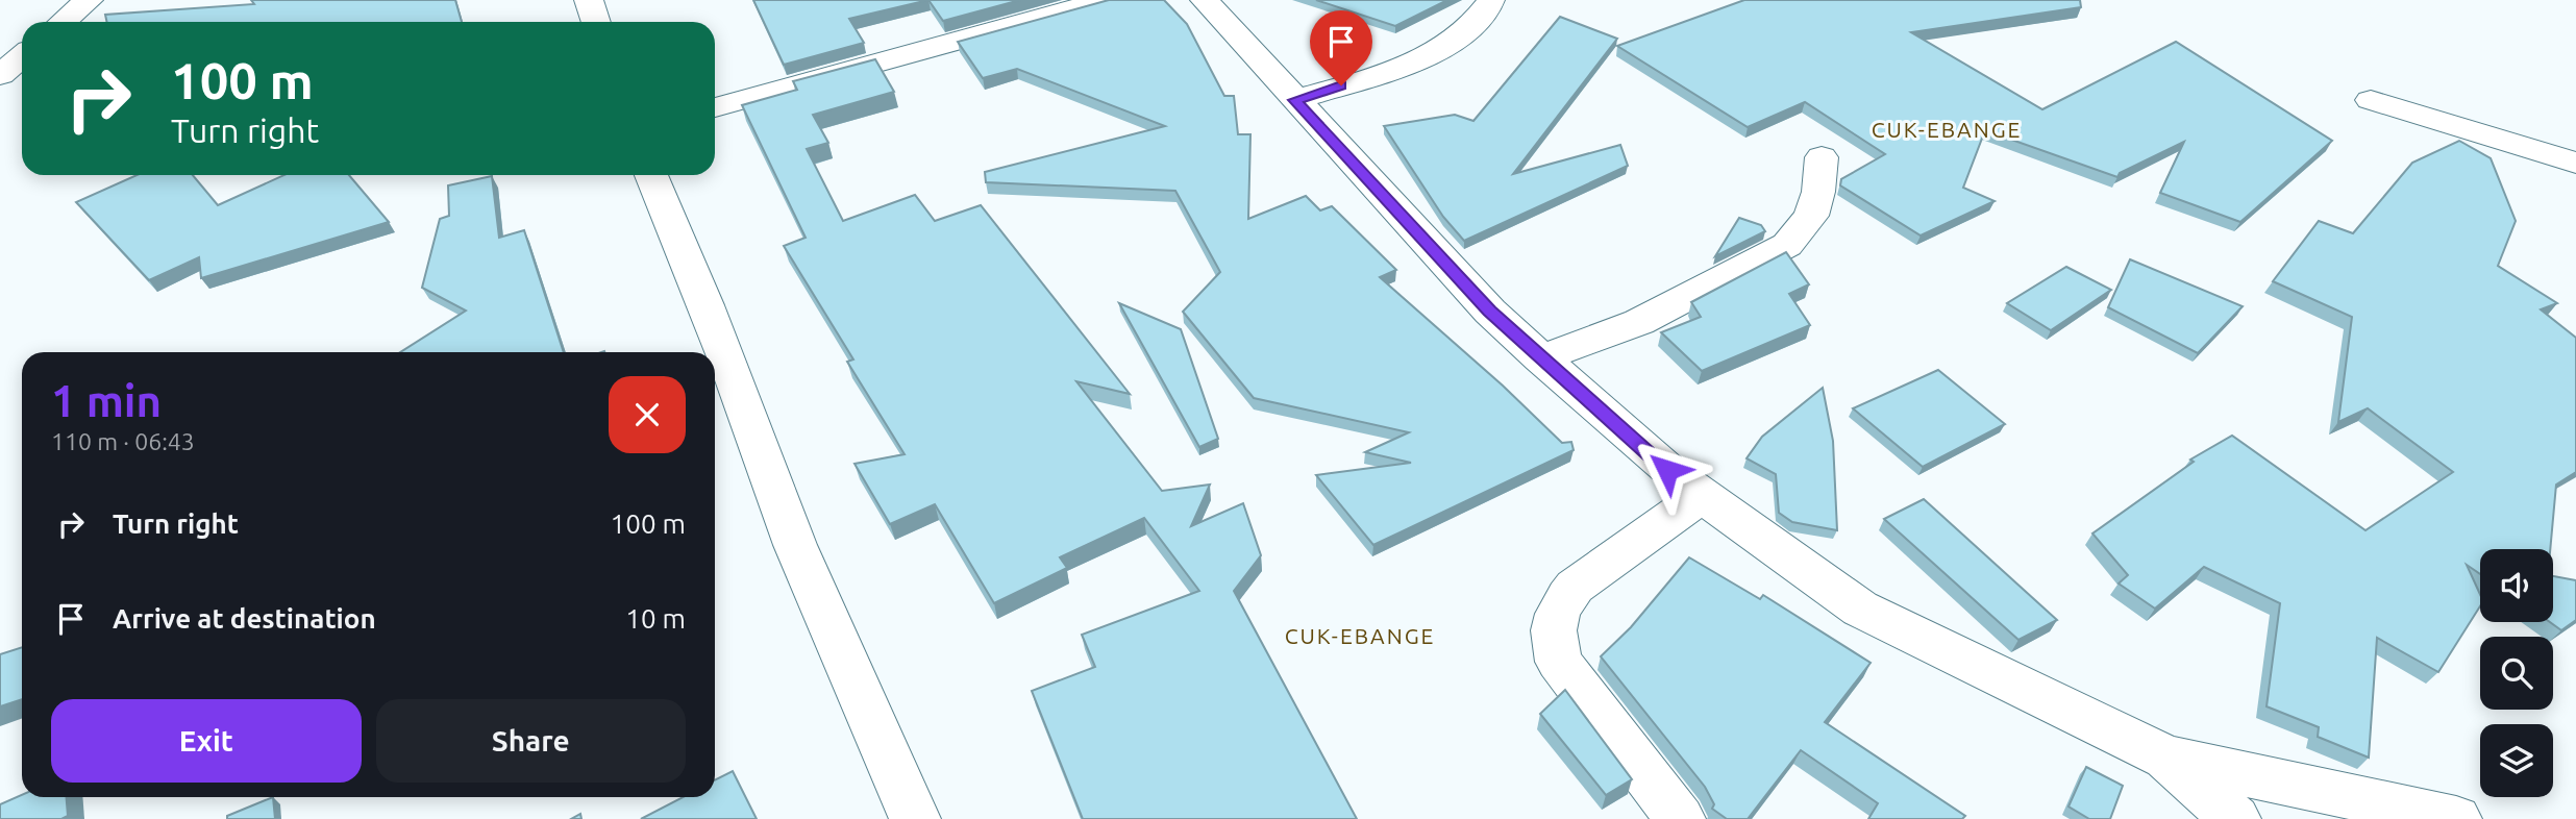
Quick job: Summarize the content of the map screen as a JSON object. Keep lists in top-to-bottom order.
{
  "districts": ["CUK-EBANGE", "CUK-EBANGE"],
  "page": {
    "turn": ["100 m", "Turn right"],
    "heading": ["1 min", "110 m · 06:43"],
    "list": [
      {
        "name": "Turn right",
        "value": "100 m"
      },
      {
        "name": "Arrive at destination",
        "value": "10 m"
      }
    ],
    "buttons": ["Exit", "Share"]
  }
}
